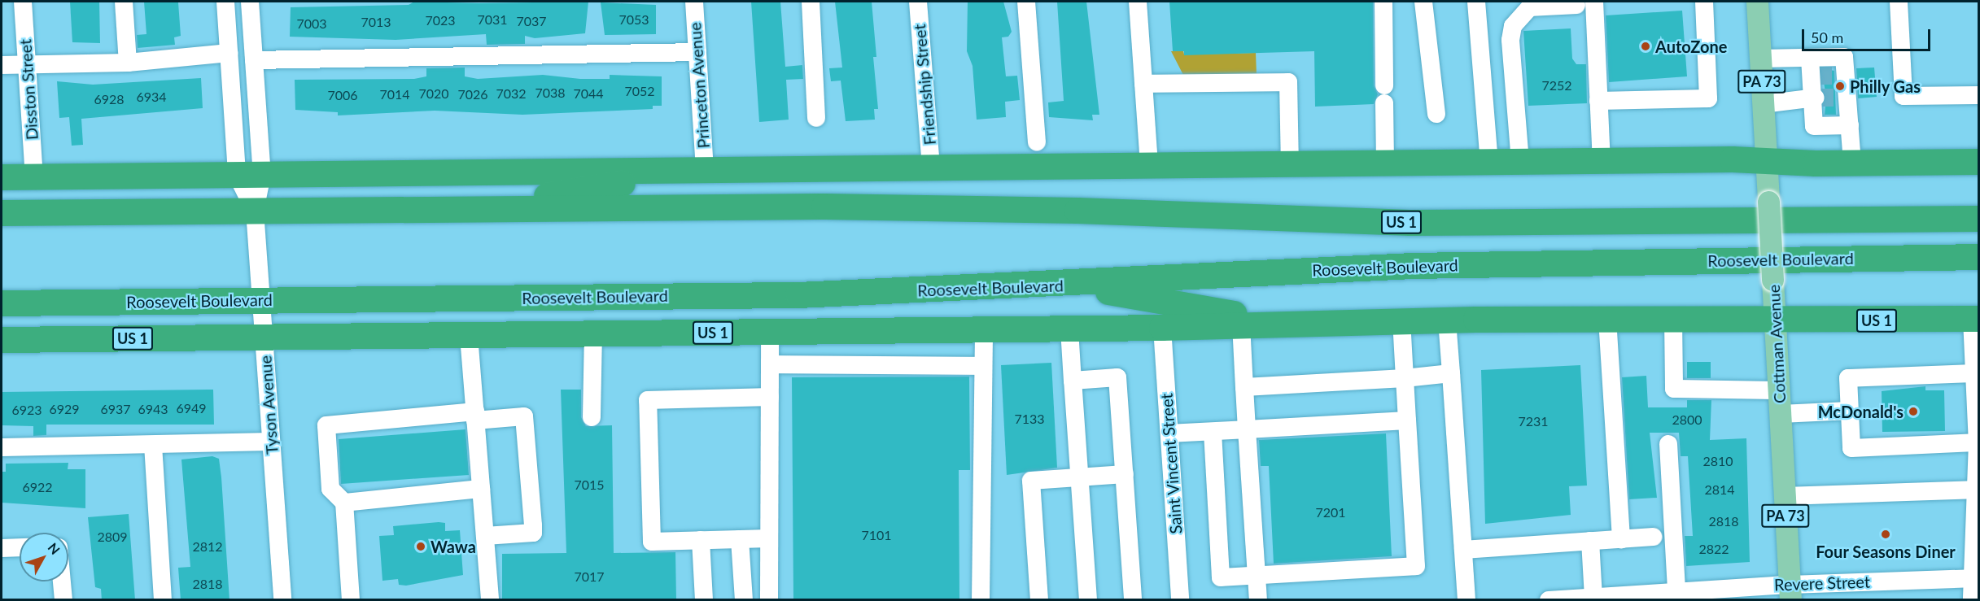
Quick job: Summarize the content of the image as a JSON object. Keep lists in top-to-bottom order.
{
  "streets": {
    "highway": ["US 1", "Roosevelt Boulevard"],
    "main road": ["PA 73", "Cottman Avenue"],
    "street": [
      "Friendship Street",
      "Princeton Avenue",
      "Disston Street",
      "Tyson Avenue",
      "Saint Vincent Street",
      "Revere Street"
    ]
  },
  "crossings": [
    ["US 1", "Cottman Avenue"],
    ["US 1", "Tyson Avenue"],
    ["US 1", "Saint Vincent Street"],
    ["Roosevelt Boulevard", "Tyson Avenue"],
    ["Cottman Avenue", "Revere Street"]
  ],
  "places": [
    "AutoZone",
    "Philly Gas",
    "McDonald's",
    "Four Seasons Diner",
    "Wawa"
  ],
  "house_numbers": [
    "7031",
    "7053",
    "7023",
    "7037",
    "7013",
    "7003",
    "7252",
    "7052",
    "7038",
    "7020",
    "7032",
    "7044",
    "7014",
    "7026",
    "7006",
    "6934",
    "6928",
    "6949",
    "6929",
    "6937",
    "6943",
    "6923",
    "7133",
    "2800",
    "7231",
    "2810",
    "7015",
    "6922",
    "2814",
    "7201",
    "2818",
    "7101",
    "2809",
    "2812",
    "2822",
    "7017",
    "2818"
  ],
  "scale_bar": "50 m",
  "north": "top right"
}
